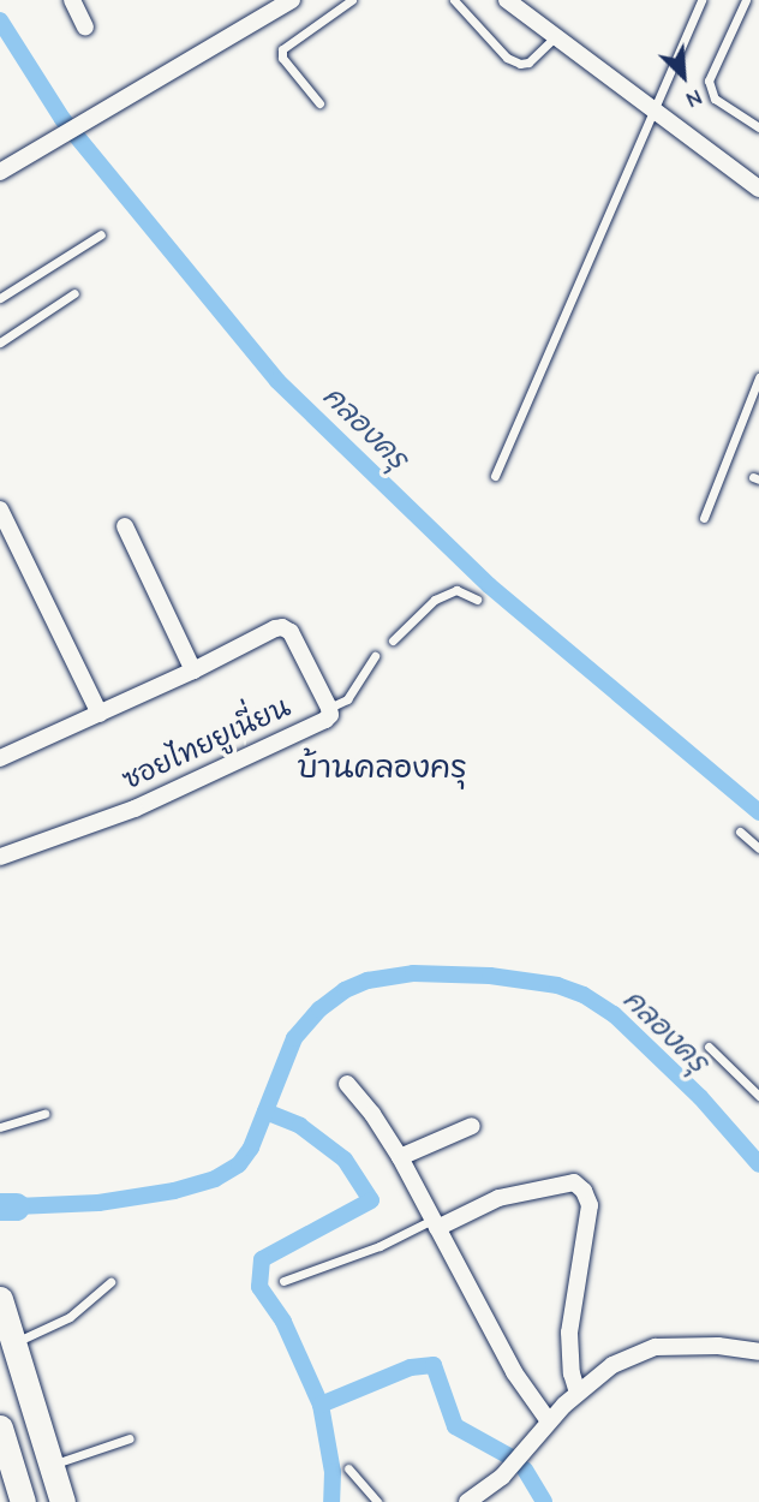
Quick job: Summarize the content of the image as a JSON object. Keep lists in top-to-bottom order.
{
  "streets": {
    "street": ["ซอยไทยยูเนี่ยน"]
  },
  "districts": ["บ้านคลองครุ"],
  "water": ["คลองครุ"],
  "north": "bottom right"
}
